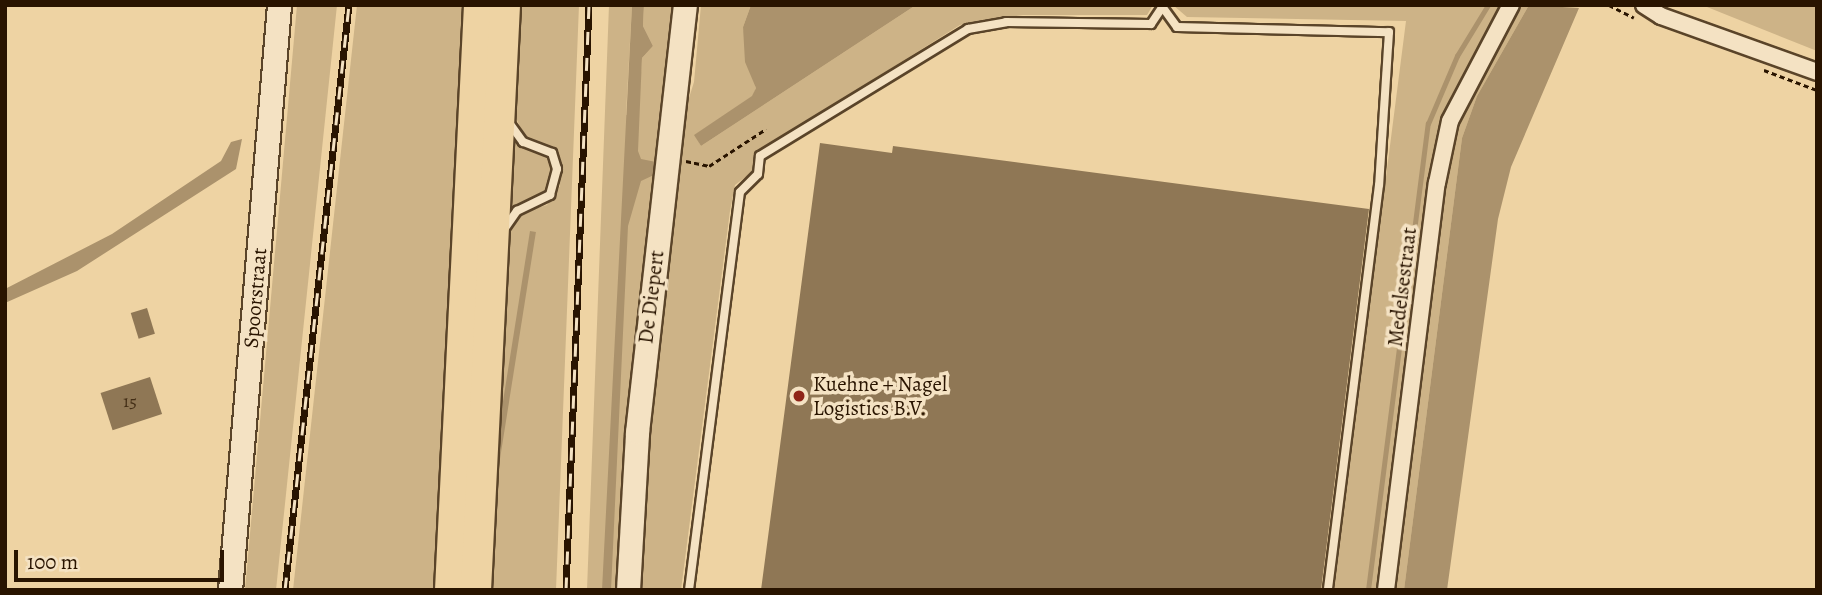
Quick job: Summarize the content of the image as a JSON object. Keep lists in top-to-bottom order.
{
  "streets": {
    "main road": ["De Diepert", "Spoorstraat"],
    "street": ["Medelsestraat"]
  },
  "places": ["Kuehne + Nagel Logistics B.V."],
  "house_numbers": ["15"],
  "scale_bar": "100 m"
}
